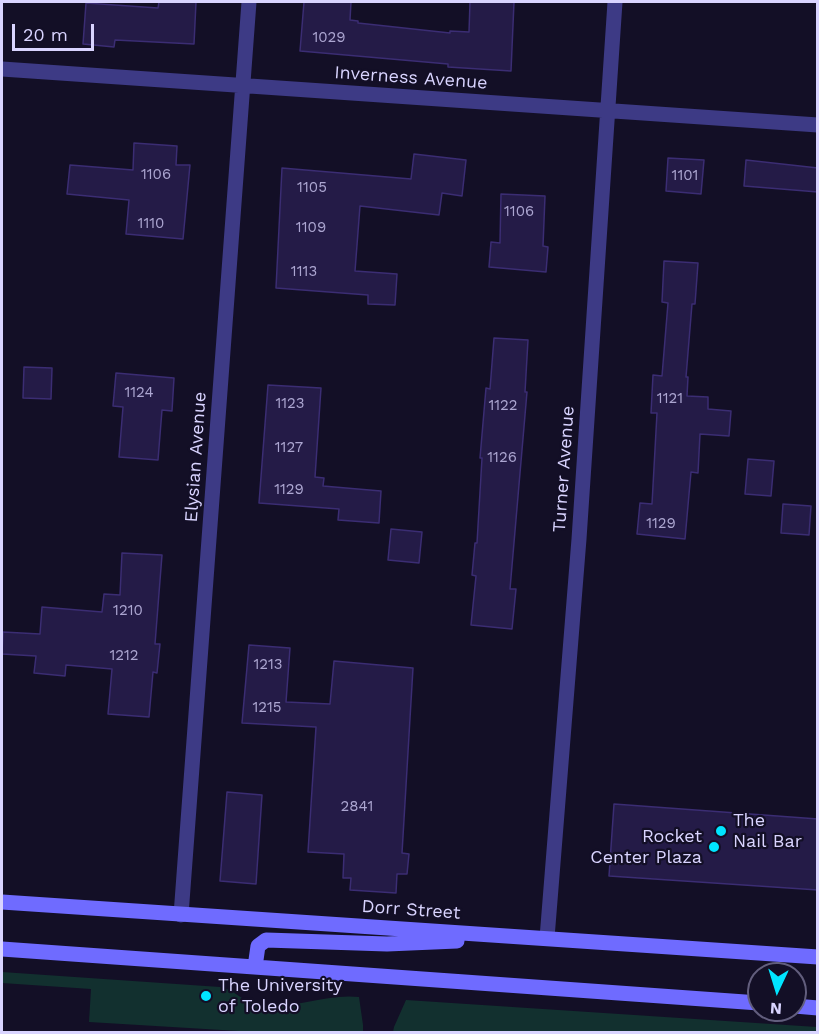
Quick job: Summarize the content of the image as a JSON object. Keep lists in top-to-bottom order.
{
  "streets": {
    "main road": ["Dorr Street"],
    "street": ["Inverness Avenue", "Elysian Avenue", "Turner Avenue"]
  },
  "crossings": [
    ["Inverness Avenue", "Elysian Avenue"],
    ["Inverness Avenue", "Turner Avenue"],
    ["Elysian Avenue", "Dorr Street"],
    ["Turner Avenue", "Dorr Street"]
  ],
  "places": ["The Nail Bar", "Rocket Center Plaza", "The University of Toledo"],
  "house_numbers": [
    "1029",
    "1106",
    "1101",
    "1105",
    "1106",
    "1110",
    "1109",
    "1113",
    "1124",
    "1121",
    "1123",
    "1122",
    "1127",
    "1126",
    "1129",
    "1129",
    "1210",
    "1212",
    "1213",
    "1215",
    "2841"
  ],
  "scale_bar": "20 m",
  "north": "bottom"
}
